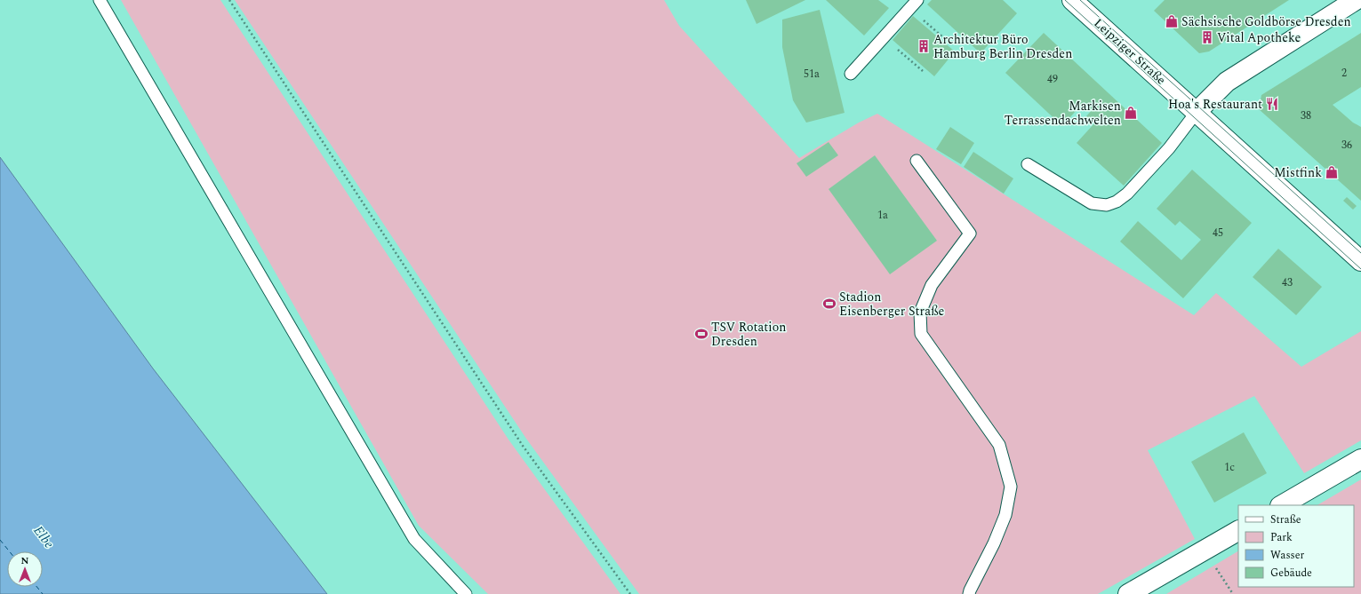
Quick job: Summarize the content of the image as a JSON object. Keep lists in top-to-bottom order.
{
  "streets": {
    "street": ["Leipziger Straße"]
  },
  "water": ["Elbe"],
  "places": {
    "shop": ["Sächsische Goldbörse Dresden", "Markisen Terrassendachwelten", "Mistfink"],
    "building": ["Vital Apotheke", "Architektur Büro Hamburg Berlin Dresden"],
    "restaurant": ["Hoa's Restaurant"],
    "sports": ["Stadion Eisenberger Straße", "TSV Rotation Dresden"]
  },
  "house_numbers": [
    "2",
    "51a",
    "49",
    "38",
    "36",
    "1a",
    "45",
    "43",
    "1c"
  ],
  "legend": [
    "Straße",
    "Park",
    "Wasser",
    "Gebäude"
  ],
  "north": "top"
}
